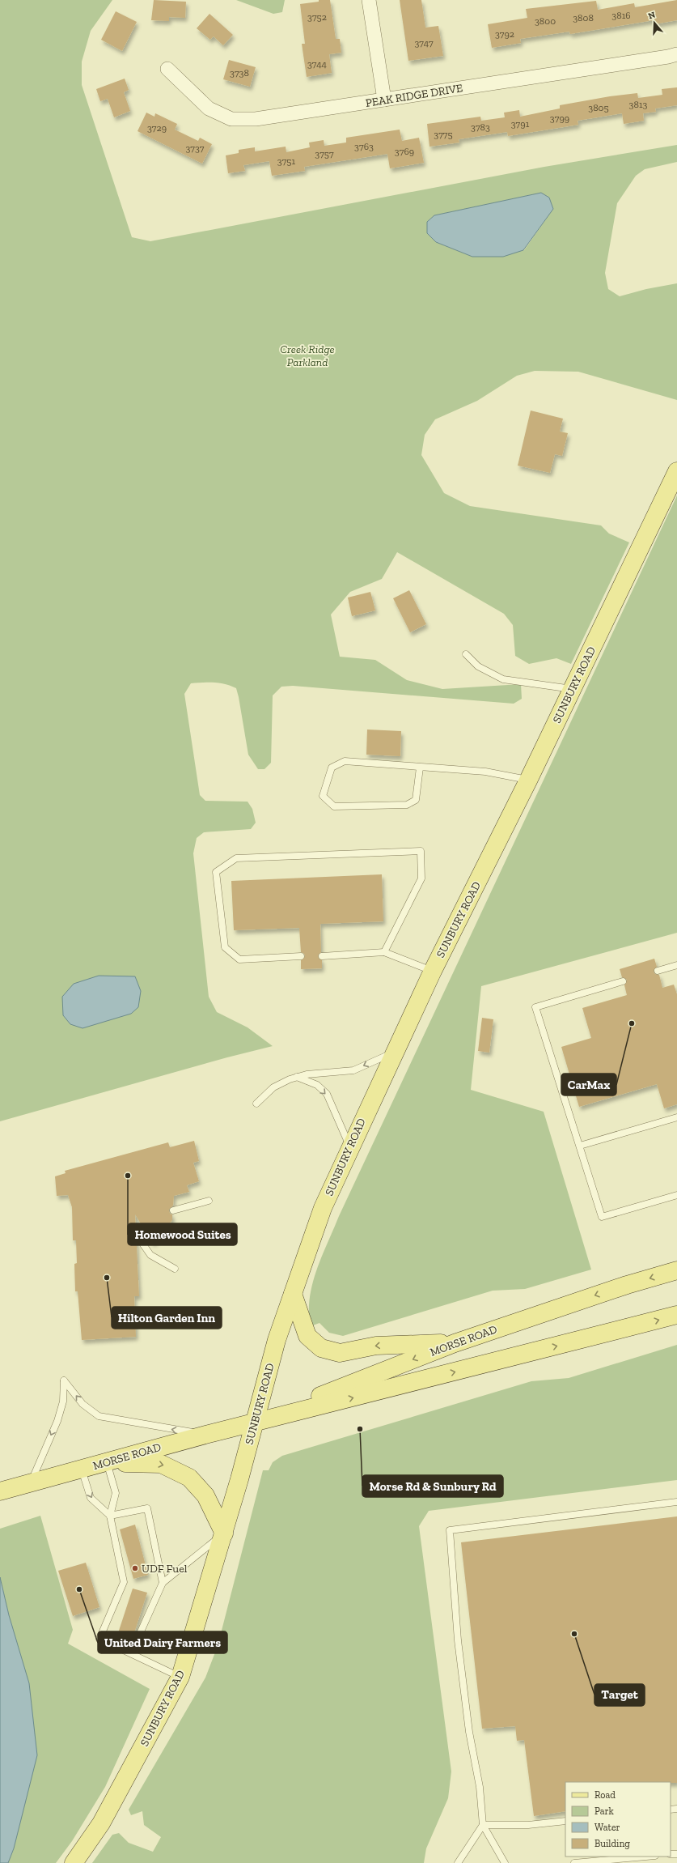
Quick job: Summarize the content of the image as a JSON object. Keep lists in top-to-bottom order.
{
  "streets": {
    "main road": ["SUNBURY ROAD", "MORSE ROAD"],
    "street": ["PEAK RIDGE DRIVE"]
  },
  "crossings": [
    ["SUNBURY ROAD", "MORSE ROAD"]
  ],
  "parks": ["Creek Ridge Parkland"],
  "places": [
    "CarMax",
    "Homewood Suites",
    "Hilton Garden Inn",
    "Morse Rd & Sunbury Rd",
    "UDF Fuel",
    "United Dairy Farmers",
    "Target"
  ],
  "house_numbers": [
    "3816",
    "3752",
    "3808",
    "3800",
    "3792",
    "3747",
    "3744",
    "3738",
    "3813",
    "3805",
    "3799",
    "3791",
    "3783",
    "3729",
    "3775",
    "3763",
    "3737",
    "3769",
    "3757",
    "3751"
  ],
  "legend": [
    "Road",
    "Park",
    "Water",
    "Building"
  ],
  "north": "top"
}
